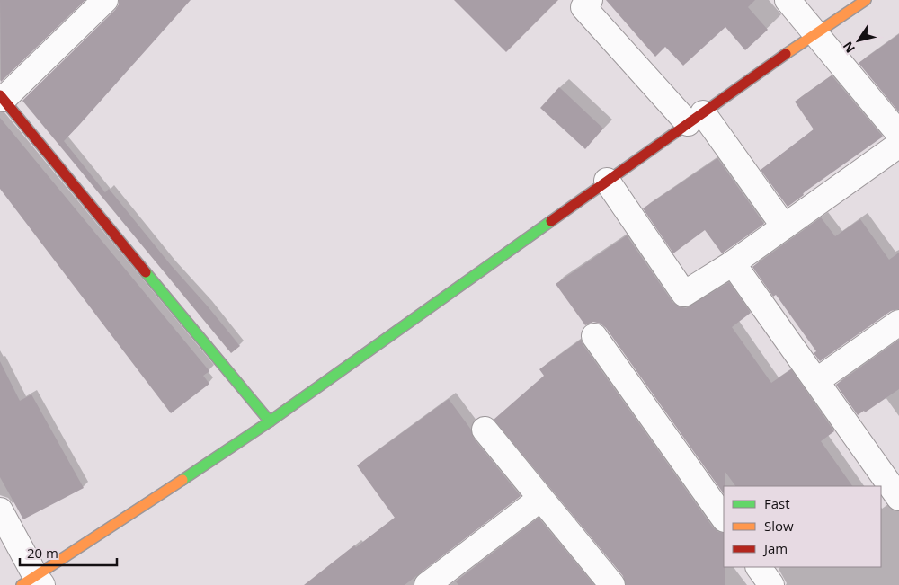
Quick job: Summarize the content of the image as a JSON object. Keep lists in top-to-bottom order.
{
  "legend": ["Fast", "Slow", "Jam"],
  "scale_bar": "20 m",
  "north": "bottom left"
}
